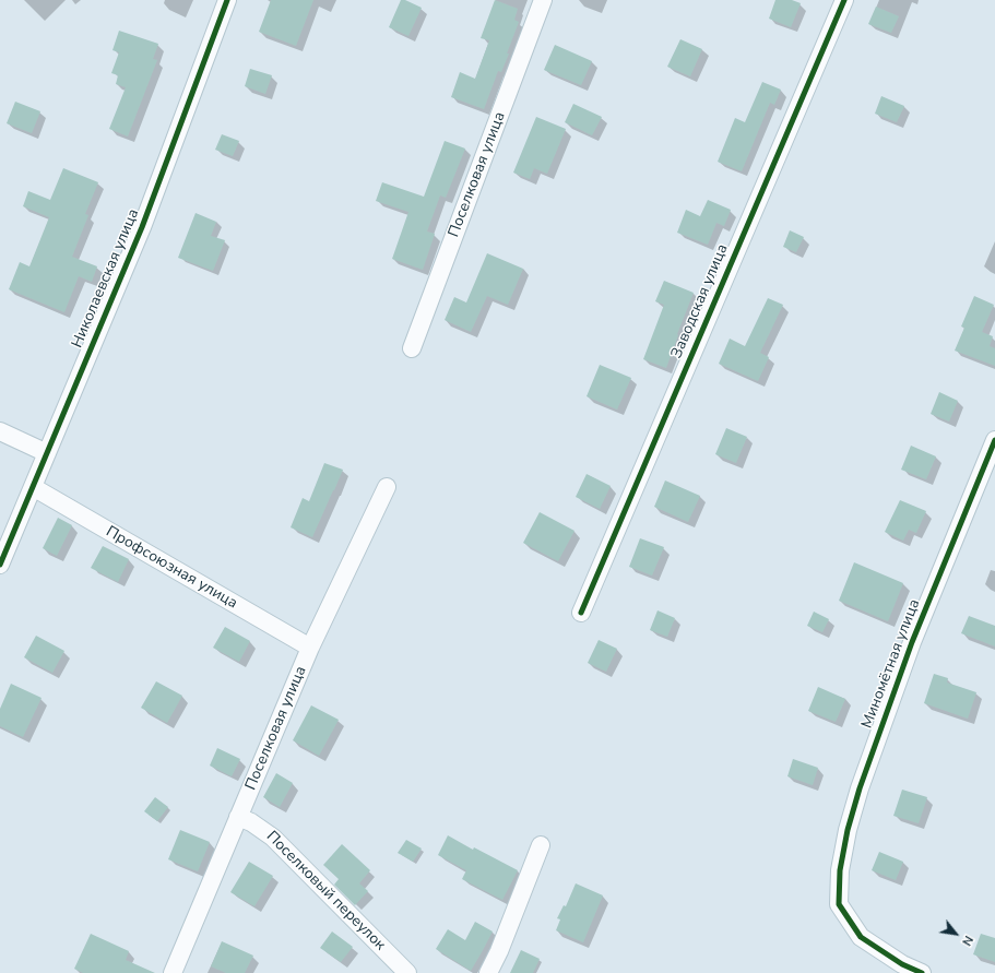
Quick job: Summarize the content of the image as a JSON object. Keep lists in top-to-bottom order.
{
  "streets": {
    "street": [
      "Поселковая улица",
      "Николаевская улица",
      "Заводская улица",
      "Профсоюзная улица",
      "Миномётная улица",
      "Поселковый переулок"
    ]
  },
  "crossings": [
    ["Поселковая улица", "Профсоюзная улица"],
    ["Поселковая улица", "Поселковый переулок"],
    ["Николаевская улица", "Профсоюзная улица"]
  ],
  "north": "bottom right"
}
